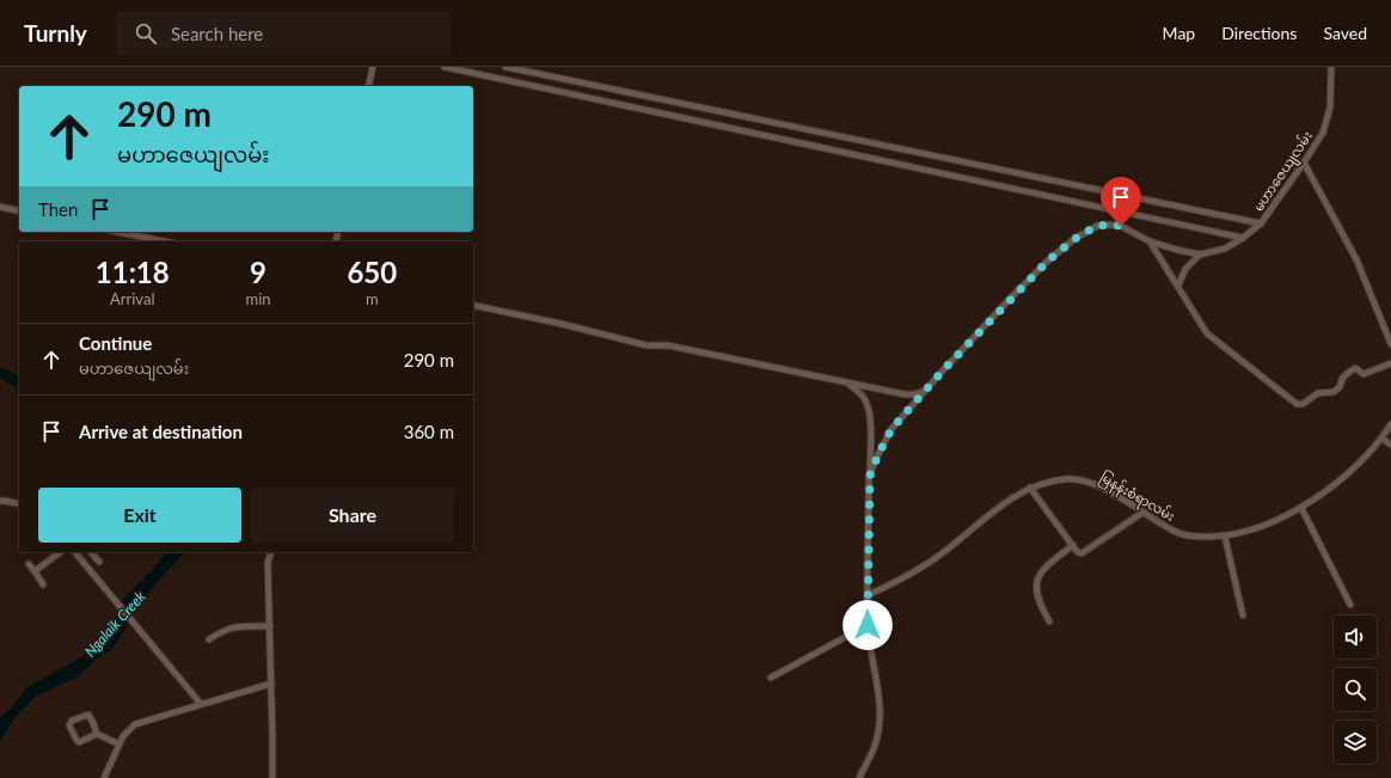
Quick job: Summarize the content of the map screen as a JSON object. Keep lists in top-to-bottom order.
{
  "streets": {
    "street": ["မဟာဇေယျလမ်း", "မြနန်းစံရာလမ်း"]
  },
  "water": ["Ngalaik Creek"],
  "page": {
    "header": "Turnly",
    "search": "Search here",
    "nav": ["Map", "Directions", "Saved"],
    "turn": ["290 m", "မဟာဇေယျလမ်း"],
    "then": "Then",
    "eta": [
      "11:18",
      "Arrival",
      "9",
      "min",
      "650",
      "m"
    ],
    "list": [
      {
        "name": "Continue",
        "note": "မဟာဇေယျလမ်း",
        "value": "290 m"
      },
      {
        "name": "Arrive at destination",
        "value": "360 m"
      }
    ],
    "buttons": ["Exit", "Share"]
  }
}
